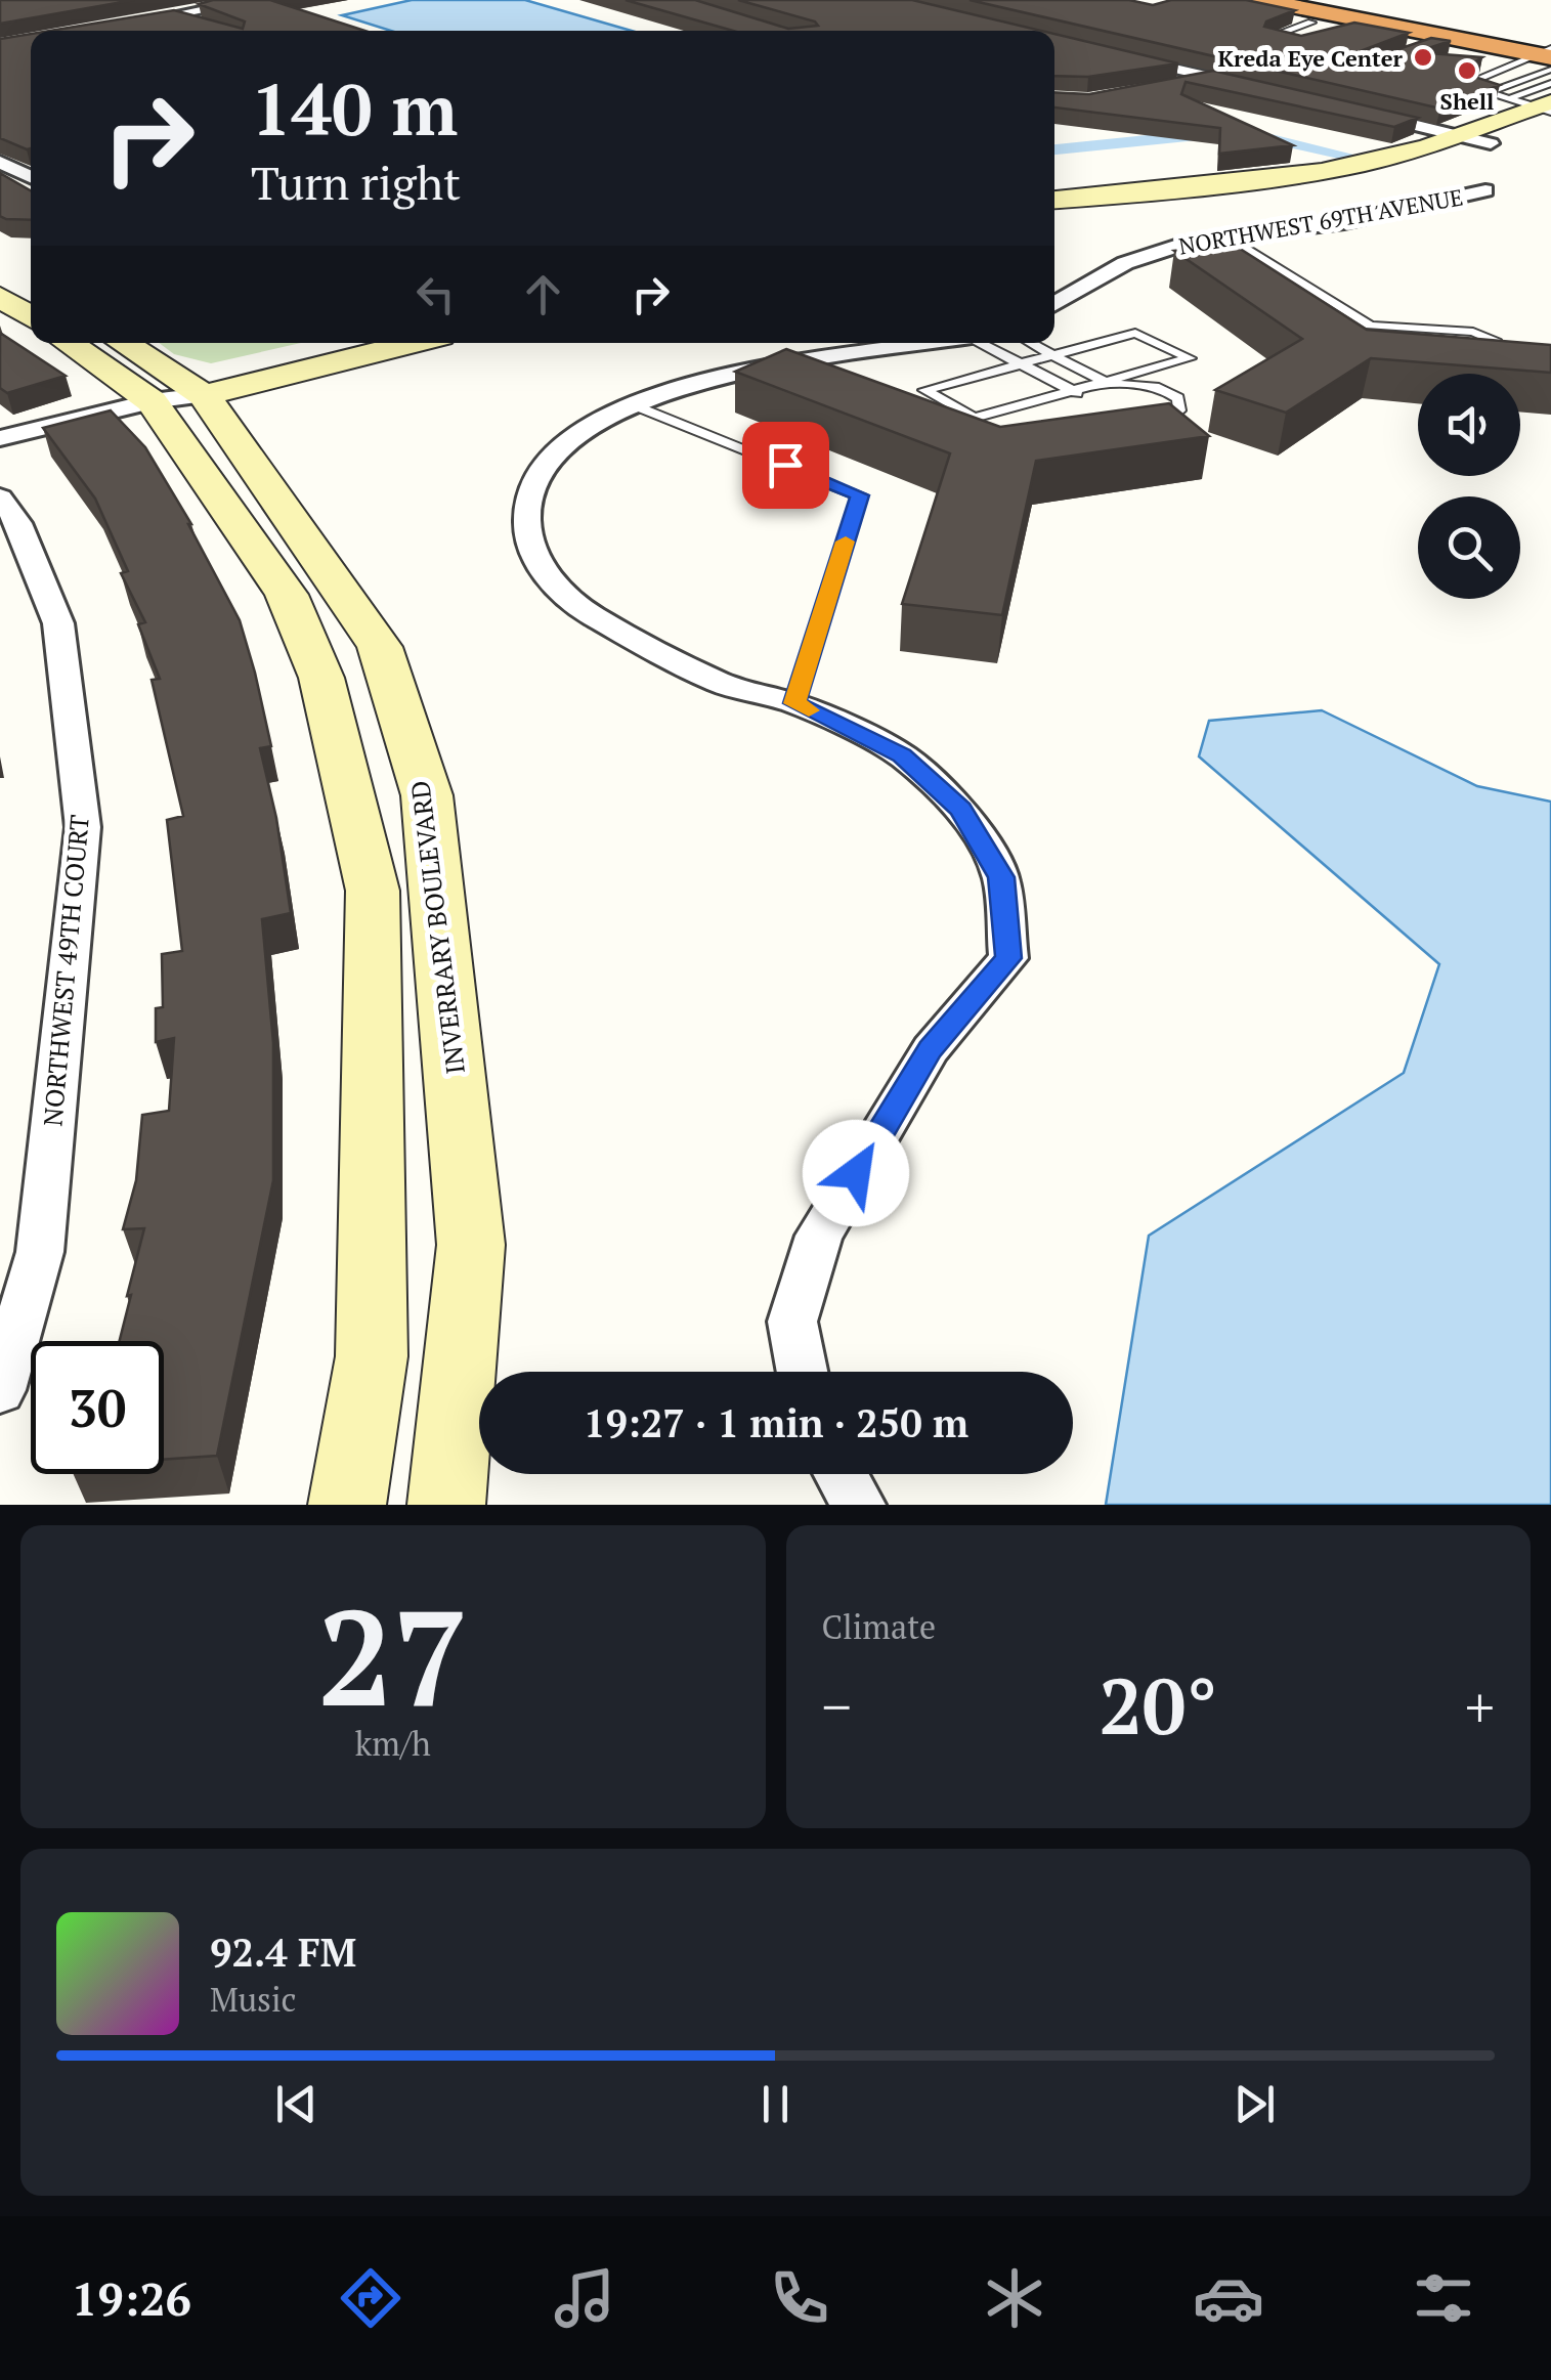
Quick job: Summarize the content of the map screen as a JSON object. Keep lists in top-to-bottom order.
{
  "streets": {
    "street": ["NORTHWEST 69TH AVENUE", "INVERRARY BOULEVARD", "NORTHWEST 49TH COURT"]
  },
  "places": ["Kreda Eye Center", "Shell"],
  "page": {
    "turn": ["140 m", "Turn right"],
    "limit": "30",
    "trip": "19:27 · 1 min · 250 m",
    "tile": [
      ["27", "km/h"],
      "Climate"
    ],
    "heat": ["−", "20°", "+"],
    "song": ["92.4 FM", "Music"],
    "tabs": "19:26"
  }
}
